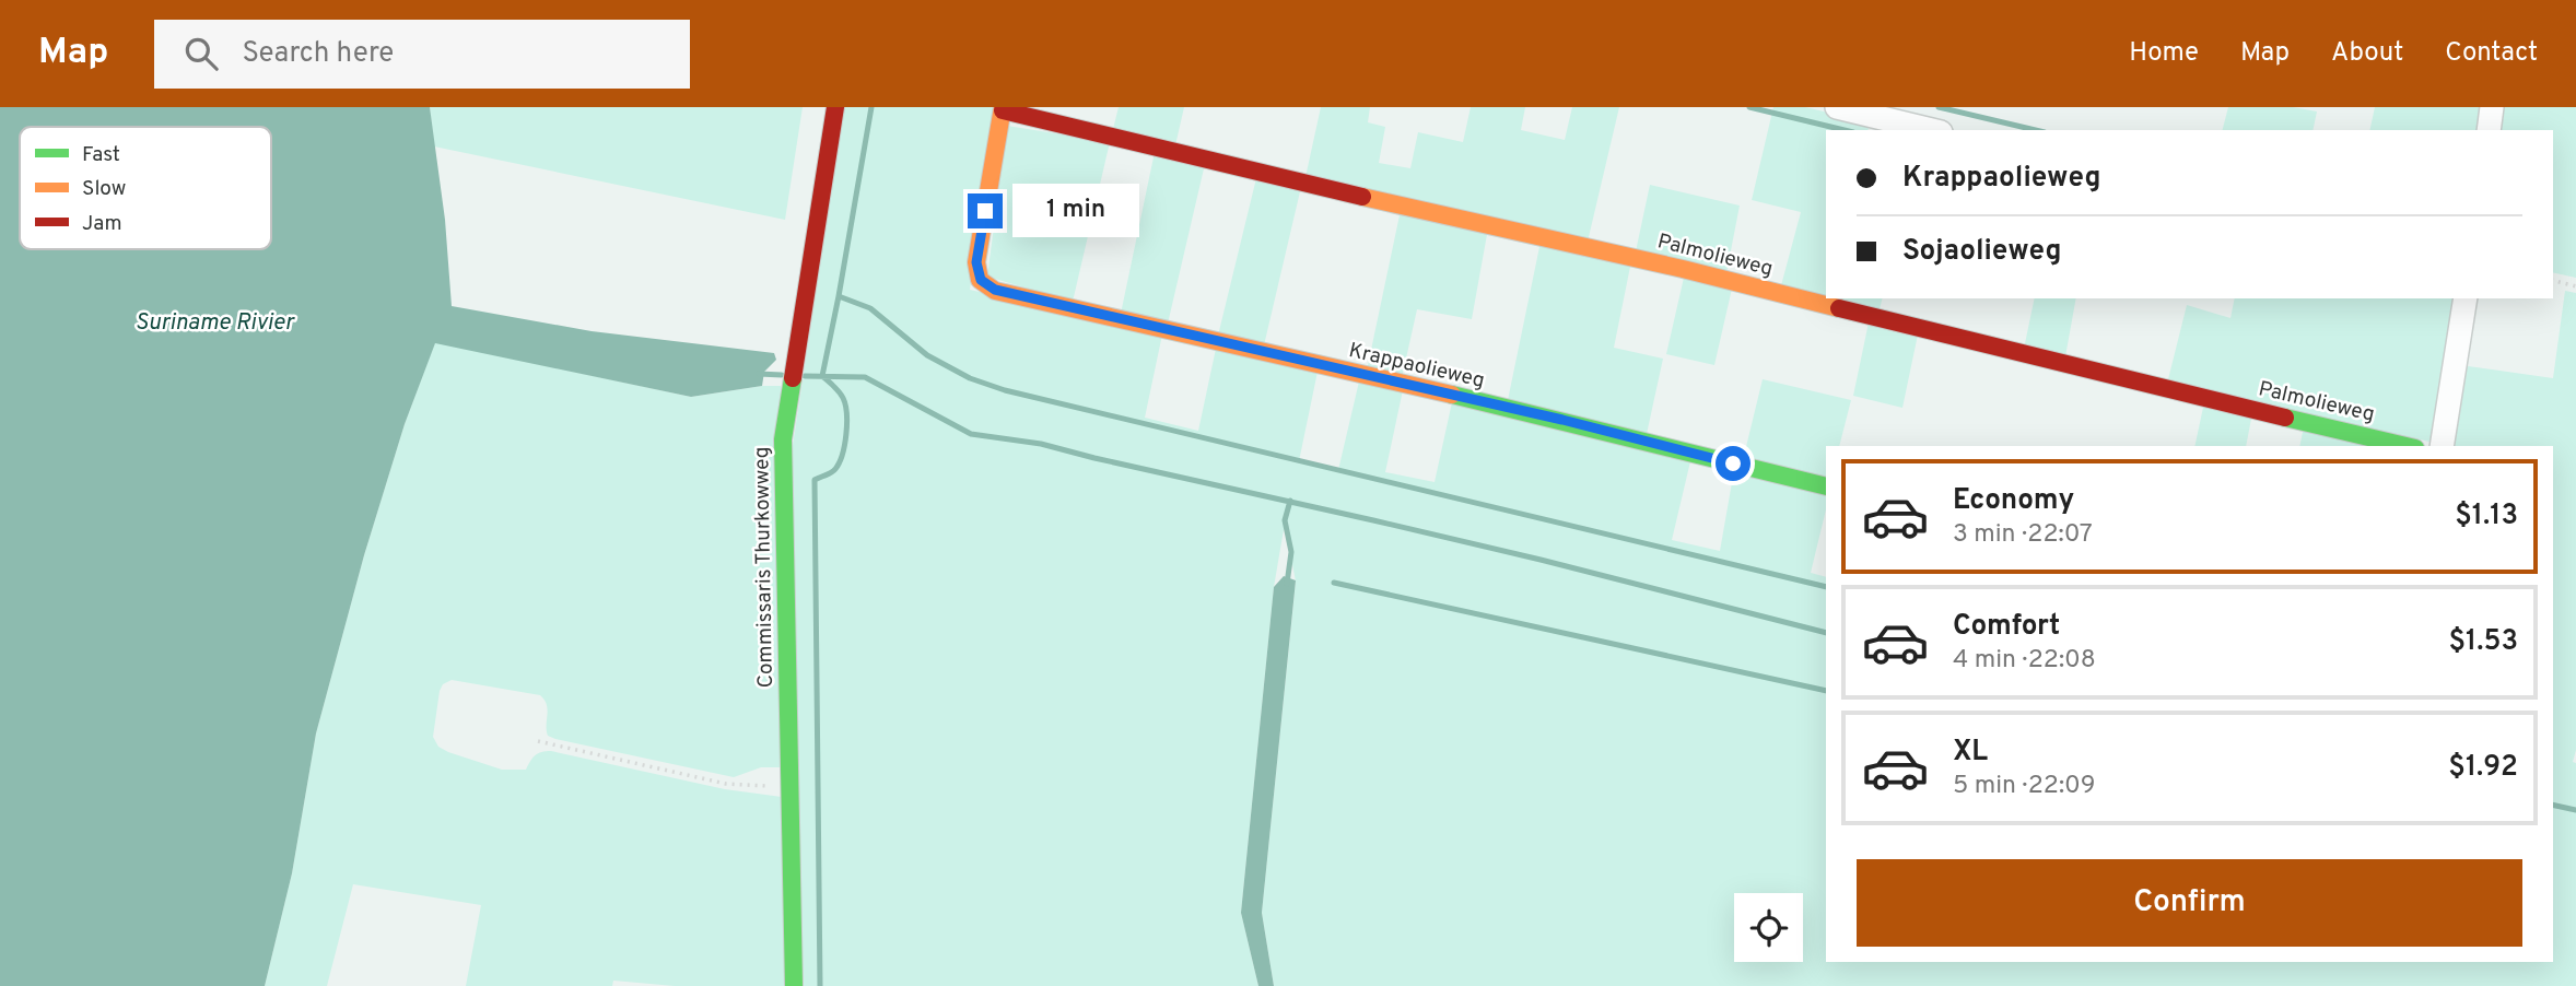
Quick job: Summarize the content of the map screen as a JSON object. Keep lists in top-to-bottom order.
{
  "streets": {
    "street": ["Palmolieweg", "Krappaolieweg", "Commissaris Thurkowweg"]
  },
  "crossings": [
    ["Palmolieweg", "Krappaolieweg"]
  ],
  "water": ["Suriname Rivier"],
  "legend": ["Fast", "Slow", "Jam"],
  "page": {
    "header": "Map",
    "search": "Search here",
    "nav": [
      "Home",
      "Map",
      "About",
      "Contact"
    ],
    "banner": ["Krappaolieweg", "Sojaolieweg"],
    "bubble": "1 min",
    "list": [
      {
        "name": "Economy",
        "note": "3 min · 22:07",
        "value": "$1.13"
      },
      {
        "name": "Comfort",
        "note": "4 min · 22:08",
        "value": "$1.53"
      },
      {
        "name": "XL",
        "note": "5 min · 22:09",
        "value": "$1.92"
      }
    ],
    "buttons": "Confirm"
  }
}
